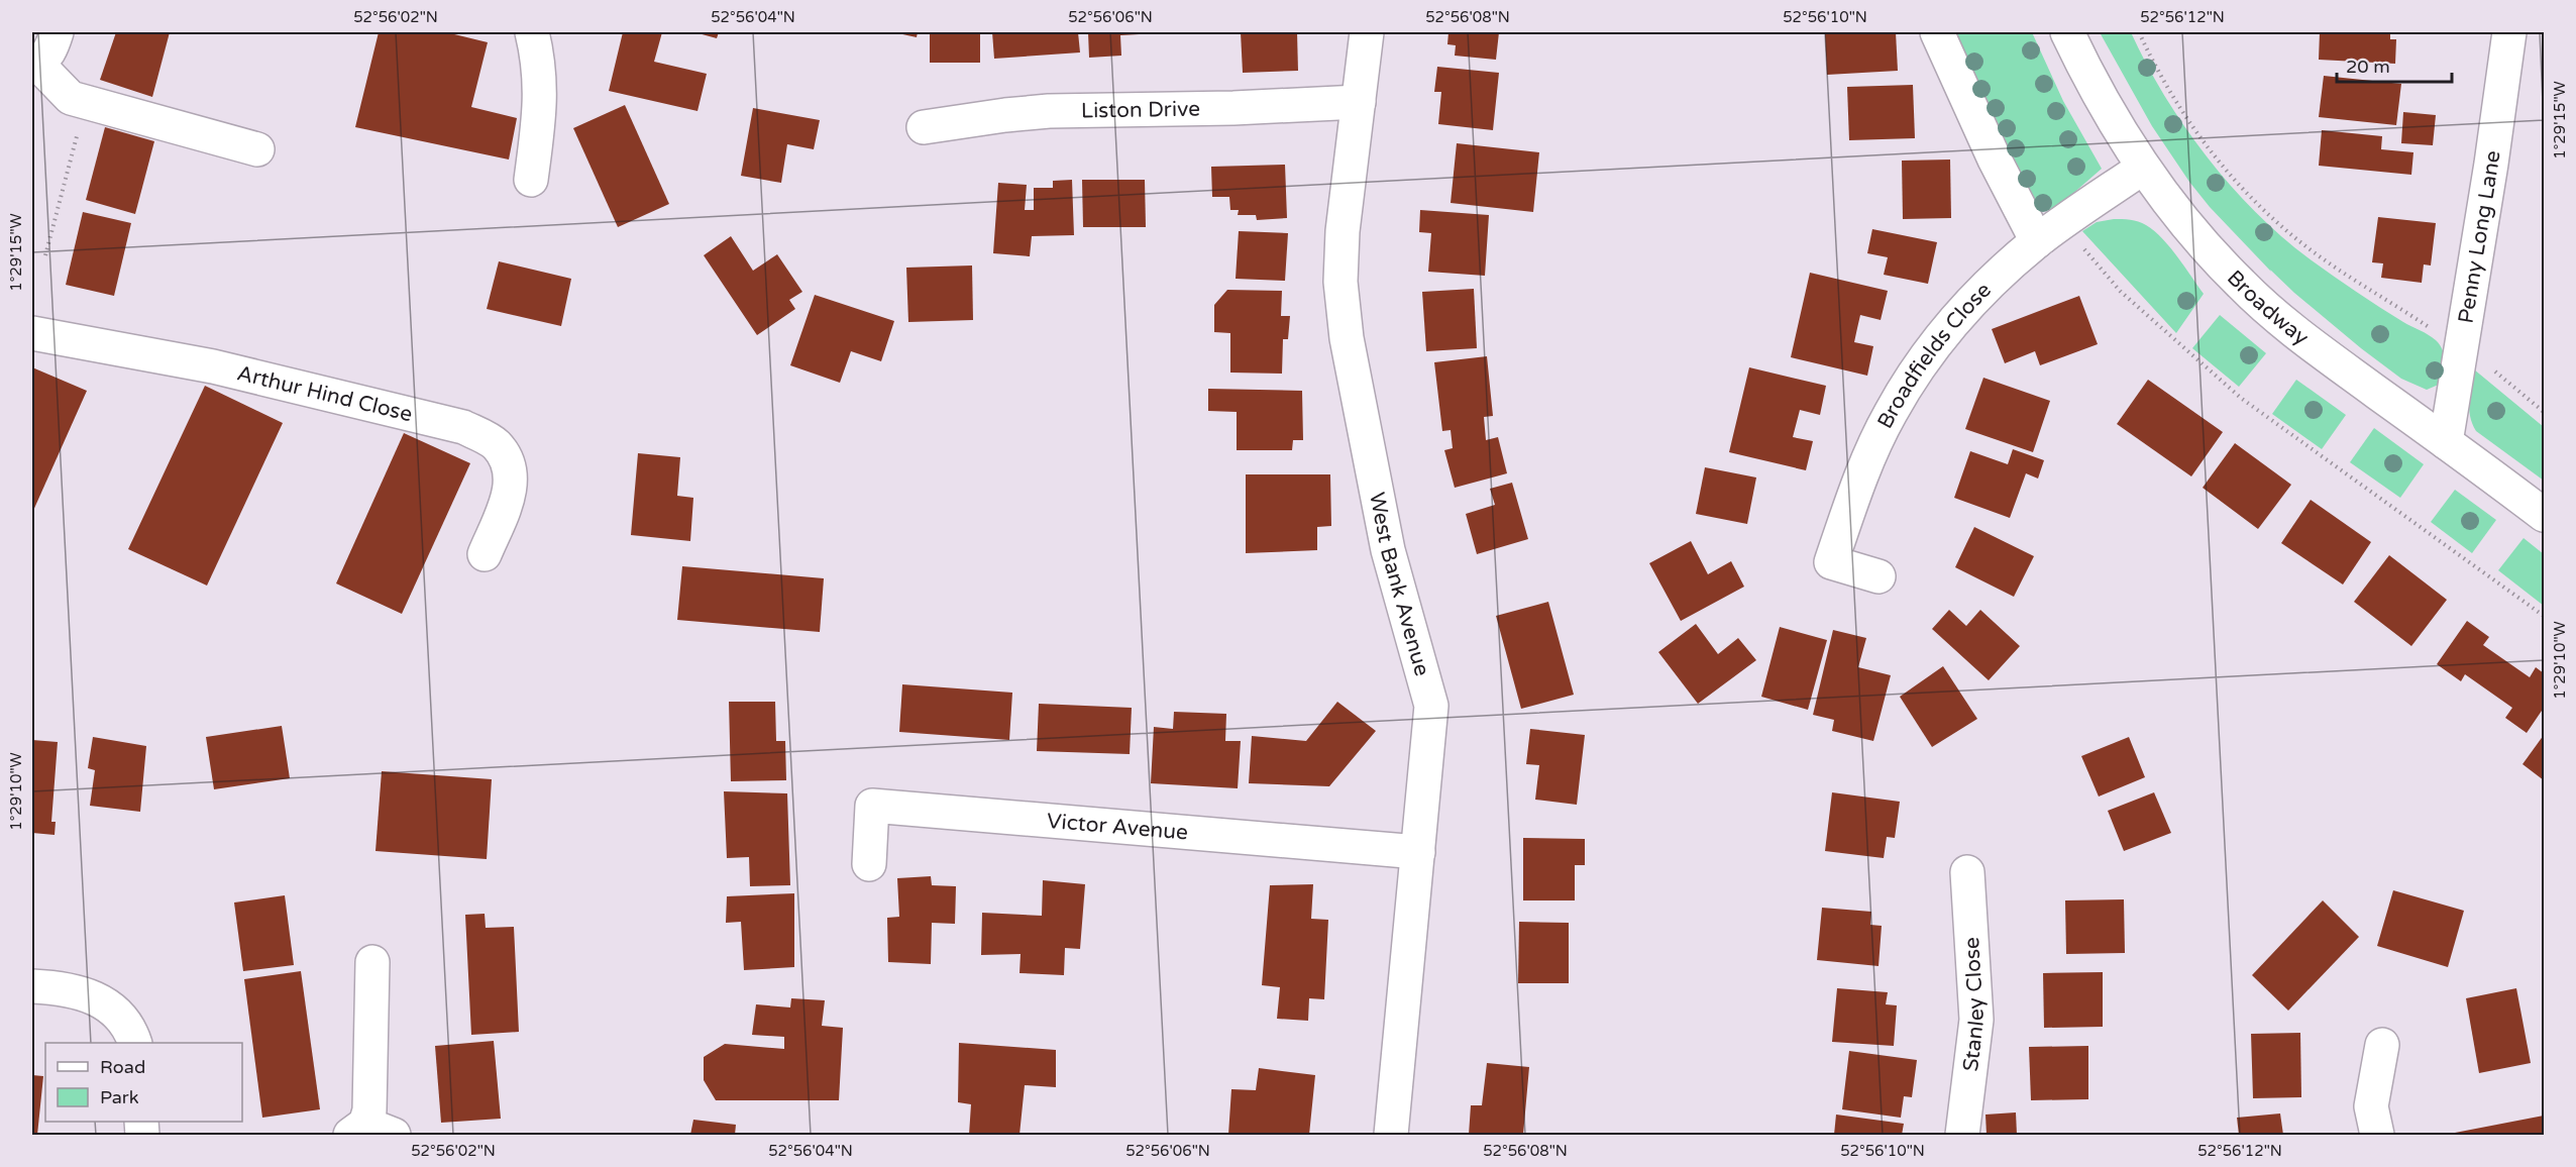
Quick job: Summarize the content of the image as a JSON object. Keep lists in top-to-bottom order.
{
  "streets": {
    "street": [
      "Liston Drive",
      "Penny Long Lane",
      "Broadway",
      "Broadfields Close",
      "Arthur Hind Close",
      "West Bank Avenue",
      "Victor Avenue",
      "Stanley Close"
    ]
  },
  "crossings": [
    ["Liston Drive", "West Bank Avenue"],
    ["Penny Long Lane", "Broadway"],
    ["Broadway", "Broadfields Close"],
    ["West Bank Avenue", "Victor Avenue"]
  ],
  "legend": ["Road", "Park"],
  "scale_bar": "20 m",
  "coordinates": [
    "52°56'02\"N",
    "52°56'04\"N",
    "52°56'06\"N",
    "52°56'08\"N",
    "52°56'10\"N",
    "52°56'12\"N",
    "1°29'15\"W",
    "1°29'10\"W"
  ]
}
